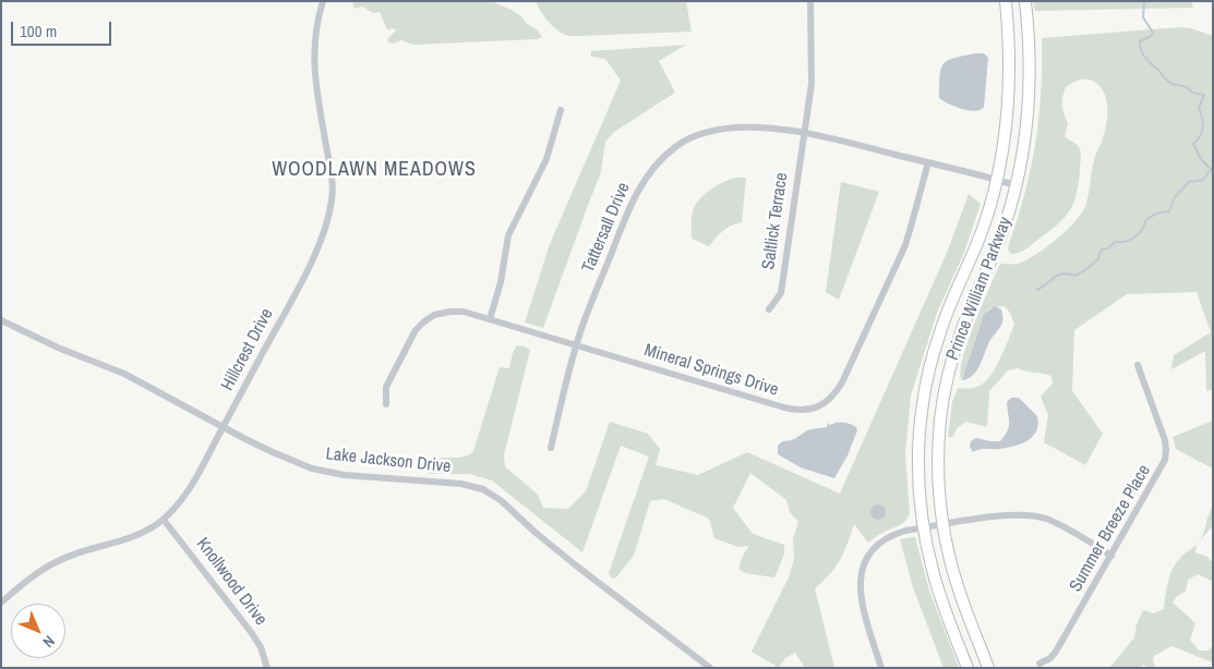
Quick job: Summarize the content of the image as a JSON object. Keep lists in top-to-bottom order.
{
  "streets": {
    "highway": ["Prince William Parkway"],
    "street": [
      "Saltlick Terrace",
      "Tattersall Drive",
      "Hillcrest Drive",
      "Mineral Springs Drive",
      "Lake Jackson Drive",
      "Summer Breeze Place",
      "Knollwood Drive"
    ]
  },
  "crossings": [
    ["Saltlick Terrace", "Tattersall Drive"],
    ["Tattersall Drive", "Prince William Parkway"],
    ["Tattersall Drive", "Mineral Springs Drive"],
    ["Hillcrest Drive", "Lake Jackson Drive"],
    ["Hillcrest Drive", "Knollwood Drive"]
  ],
  "districts": ["WOODLAWN MEADOWS"],
  "scale_bar": "100 m",
  "north": "bottom right"
}
